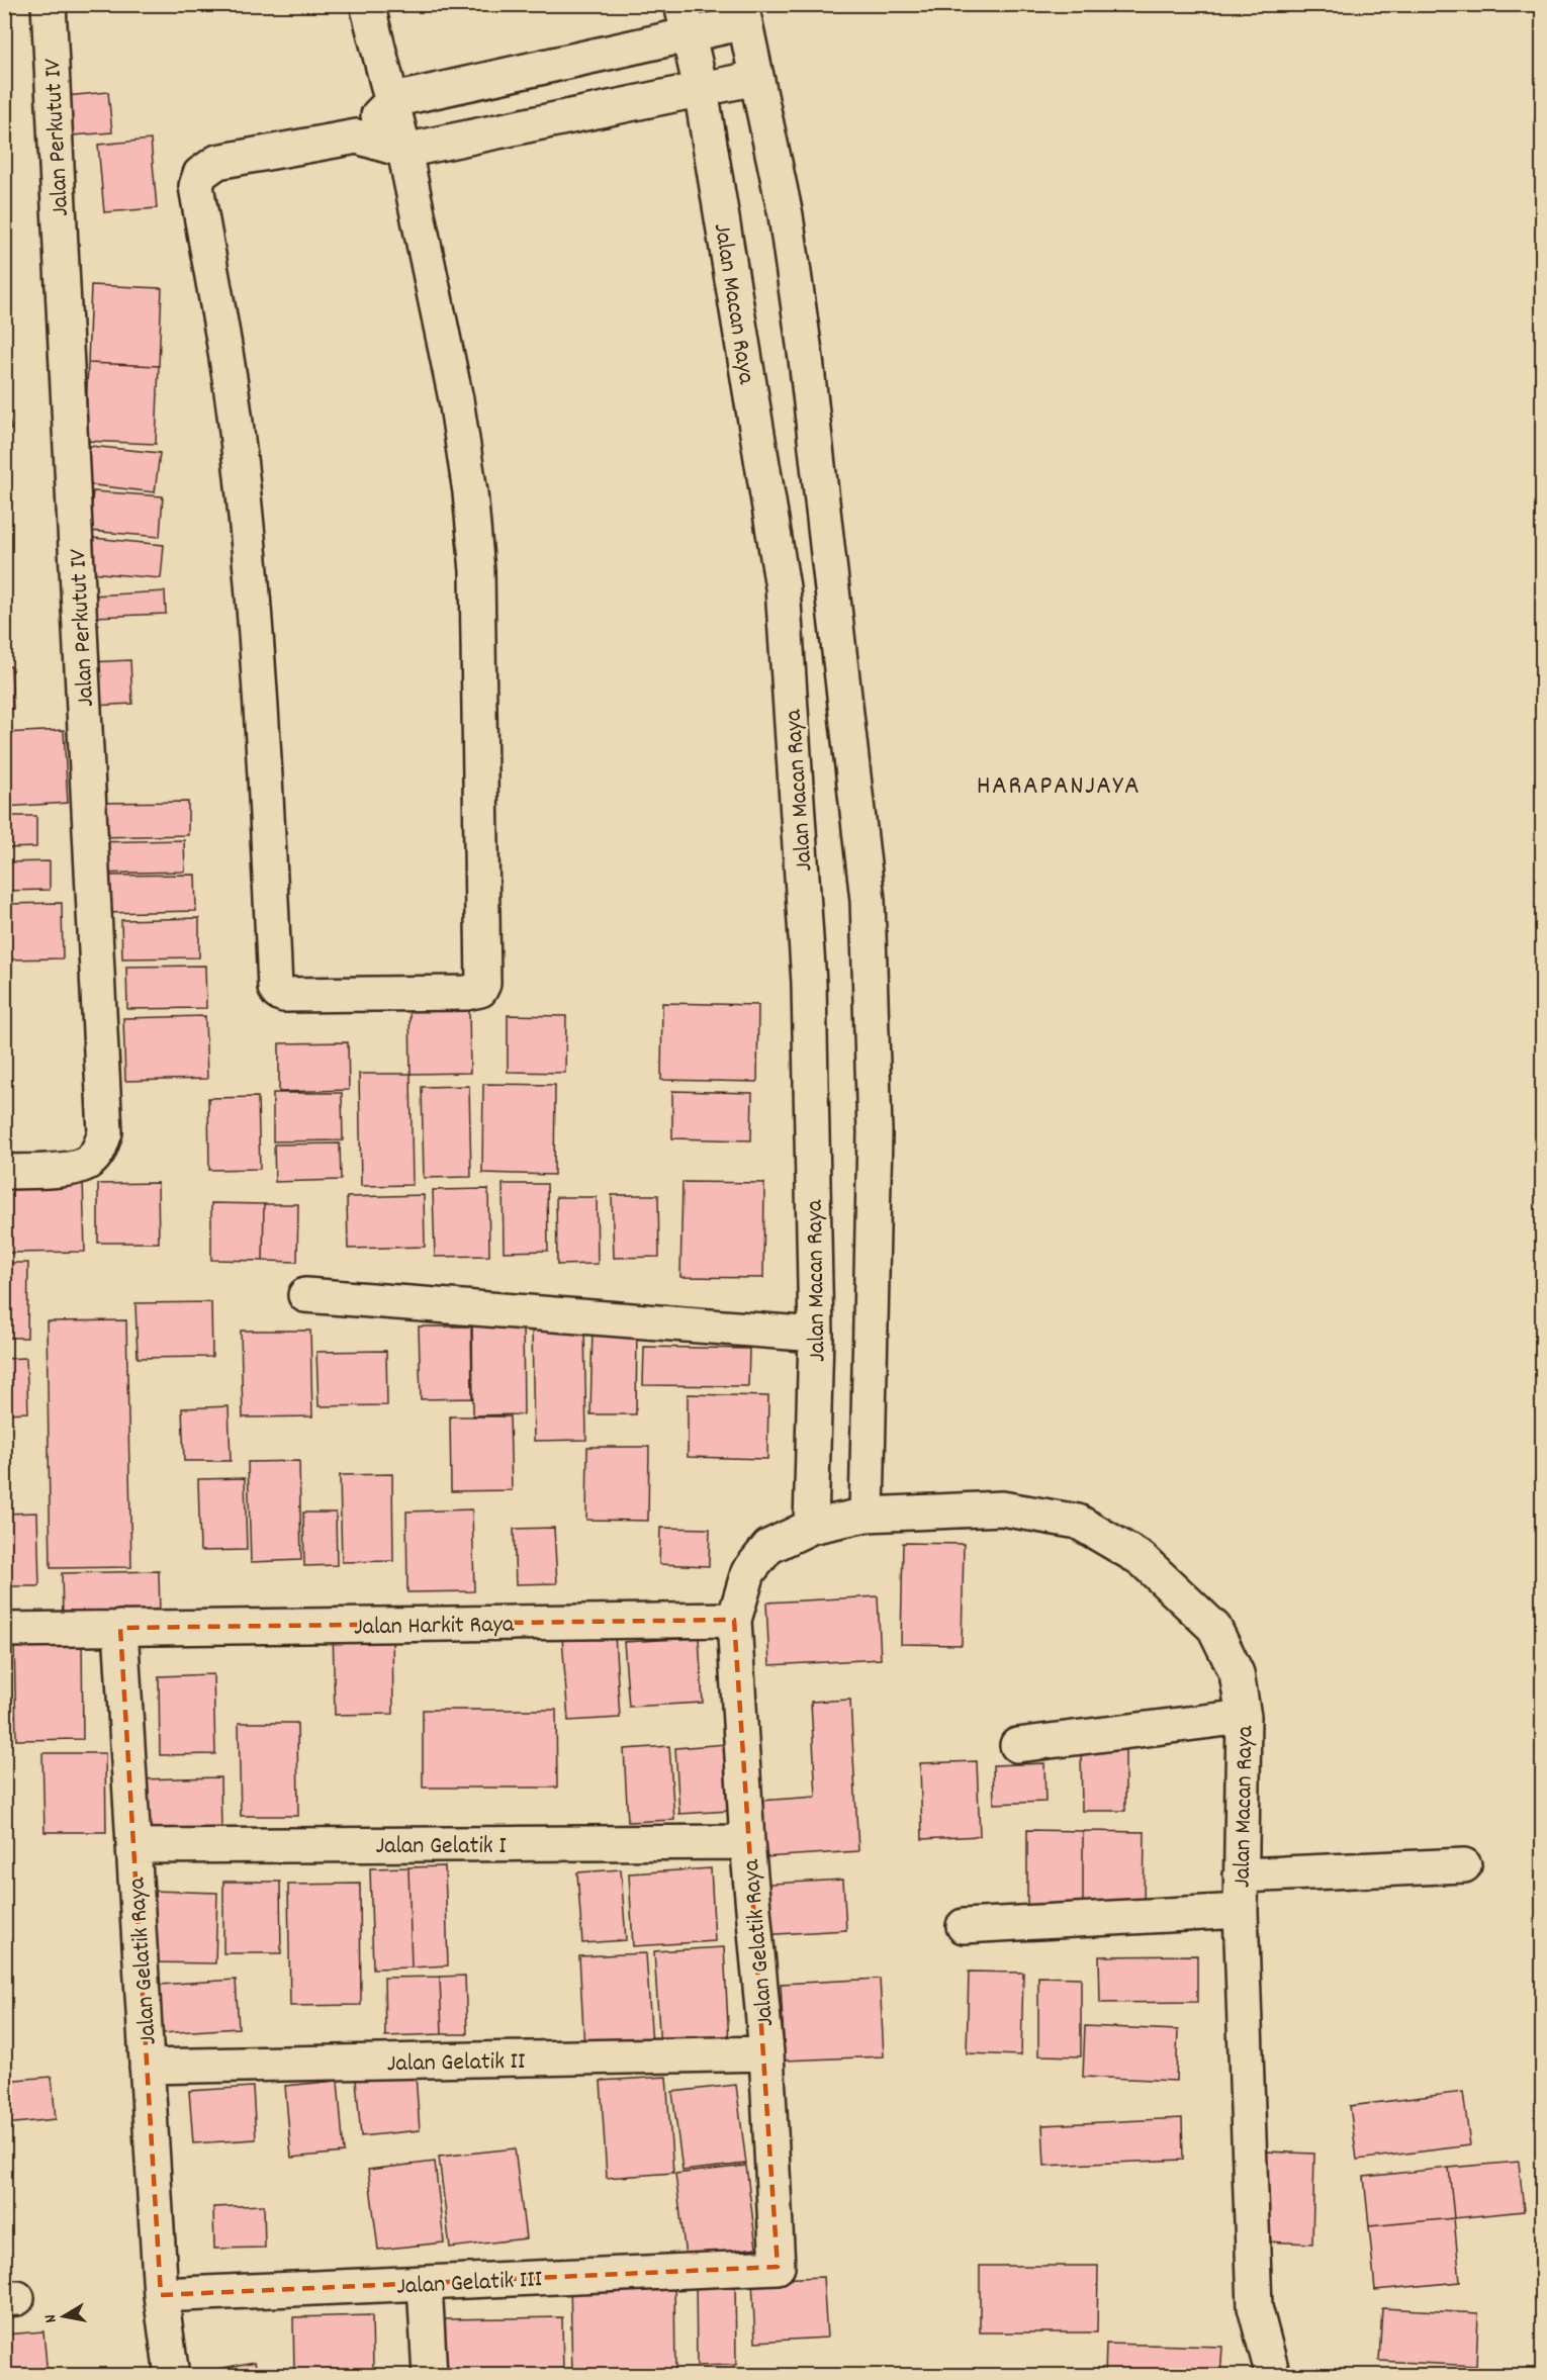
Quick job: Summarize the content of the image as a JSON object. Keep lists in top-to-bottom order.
{
  "streets": {
    "street": [
      "Jalan Perkutut IV",
      "Jalan Macan Raya",
      "Jalan Harkit Raya",
      "Jalan Gelatik I",
      "Jalan Gelatik Raya",
      "Jalan Gelatik II",
      "Jalan Gelatik III"
    ]
  },
  "crossings": [
    ["Jalan Harkit Raya", "Jalan Gelatik Raya"],
    ["Jalan Gelatik I", "Jalan Gelatik Raya"],
    ["Jalan Gelatik Raya", "Jalan Gelatik II"],
    ["Jalan Gelatik Raya", "Jalan Gelatik III"]
  ],
  "districts": ["HARAPANJAYA"],
  "north": "left"
}
